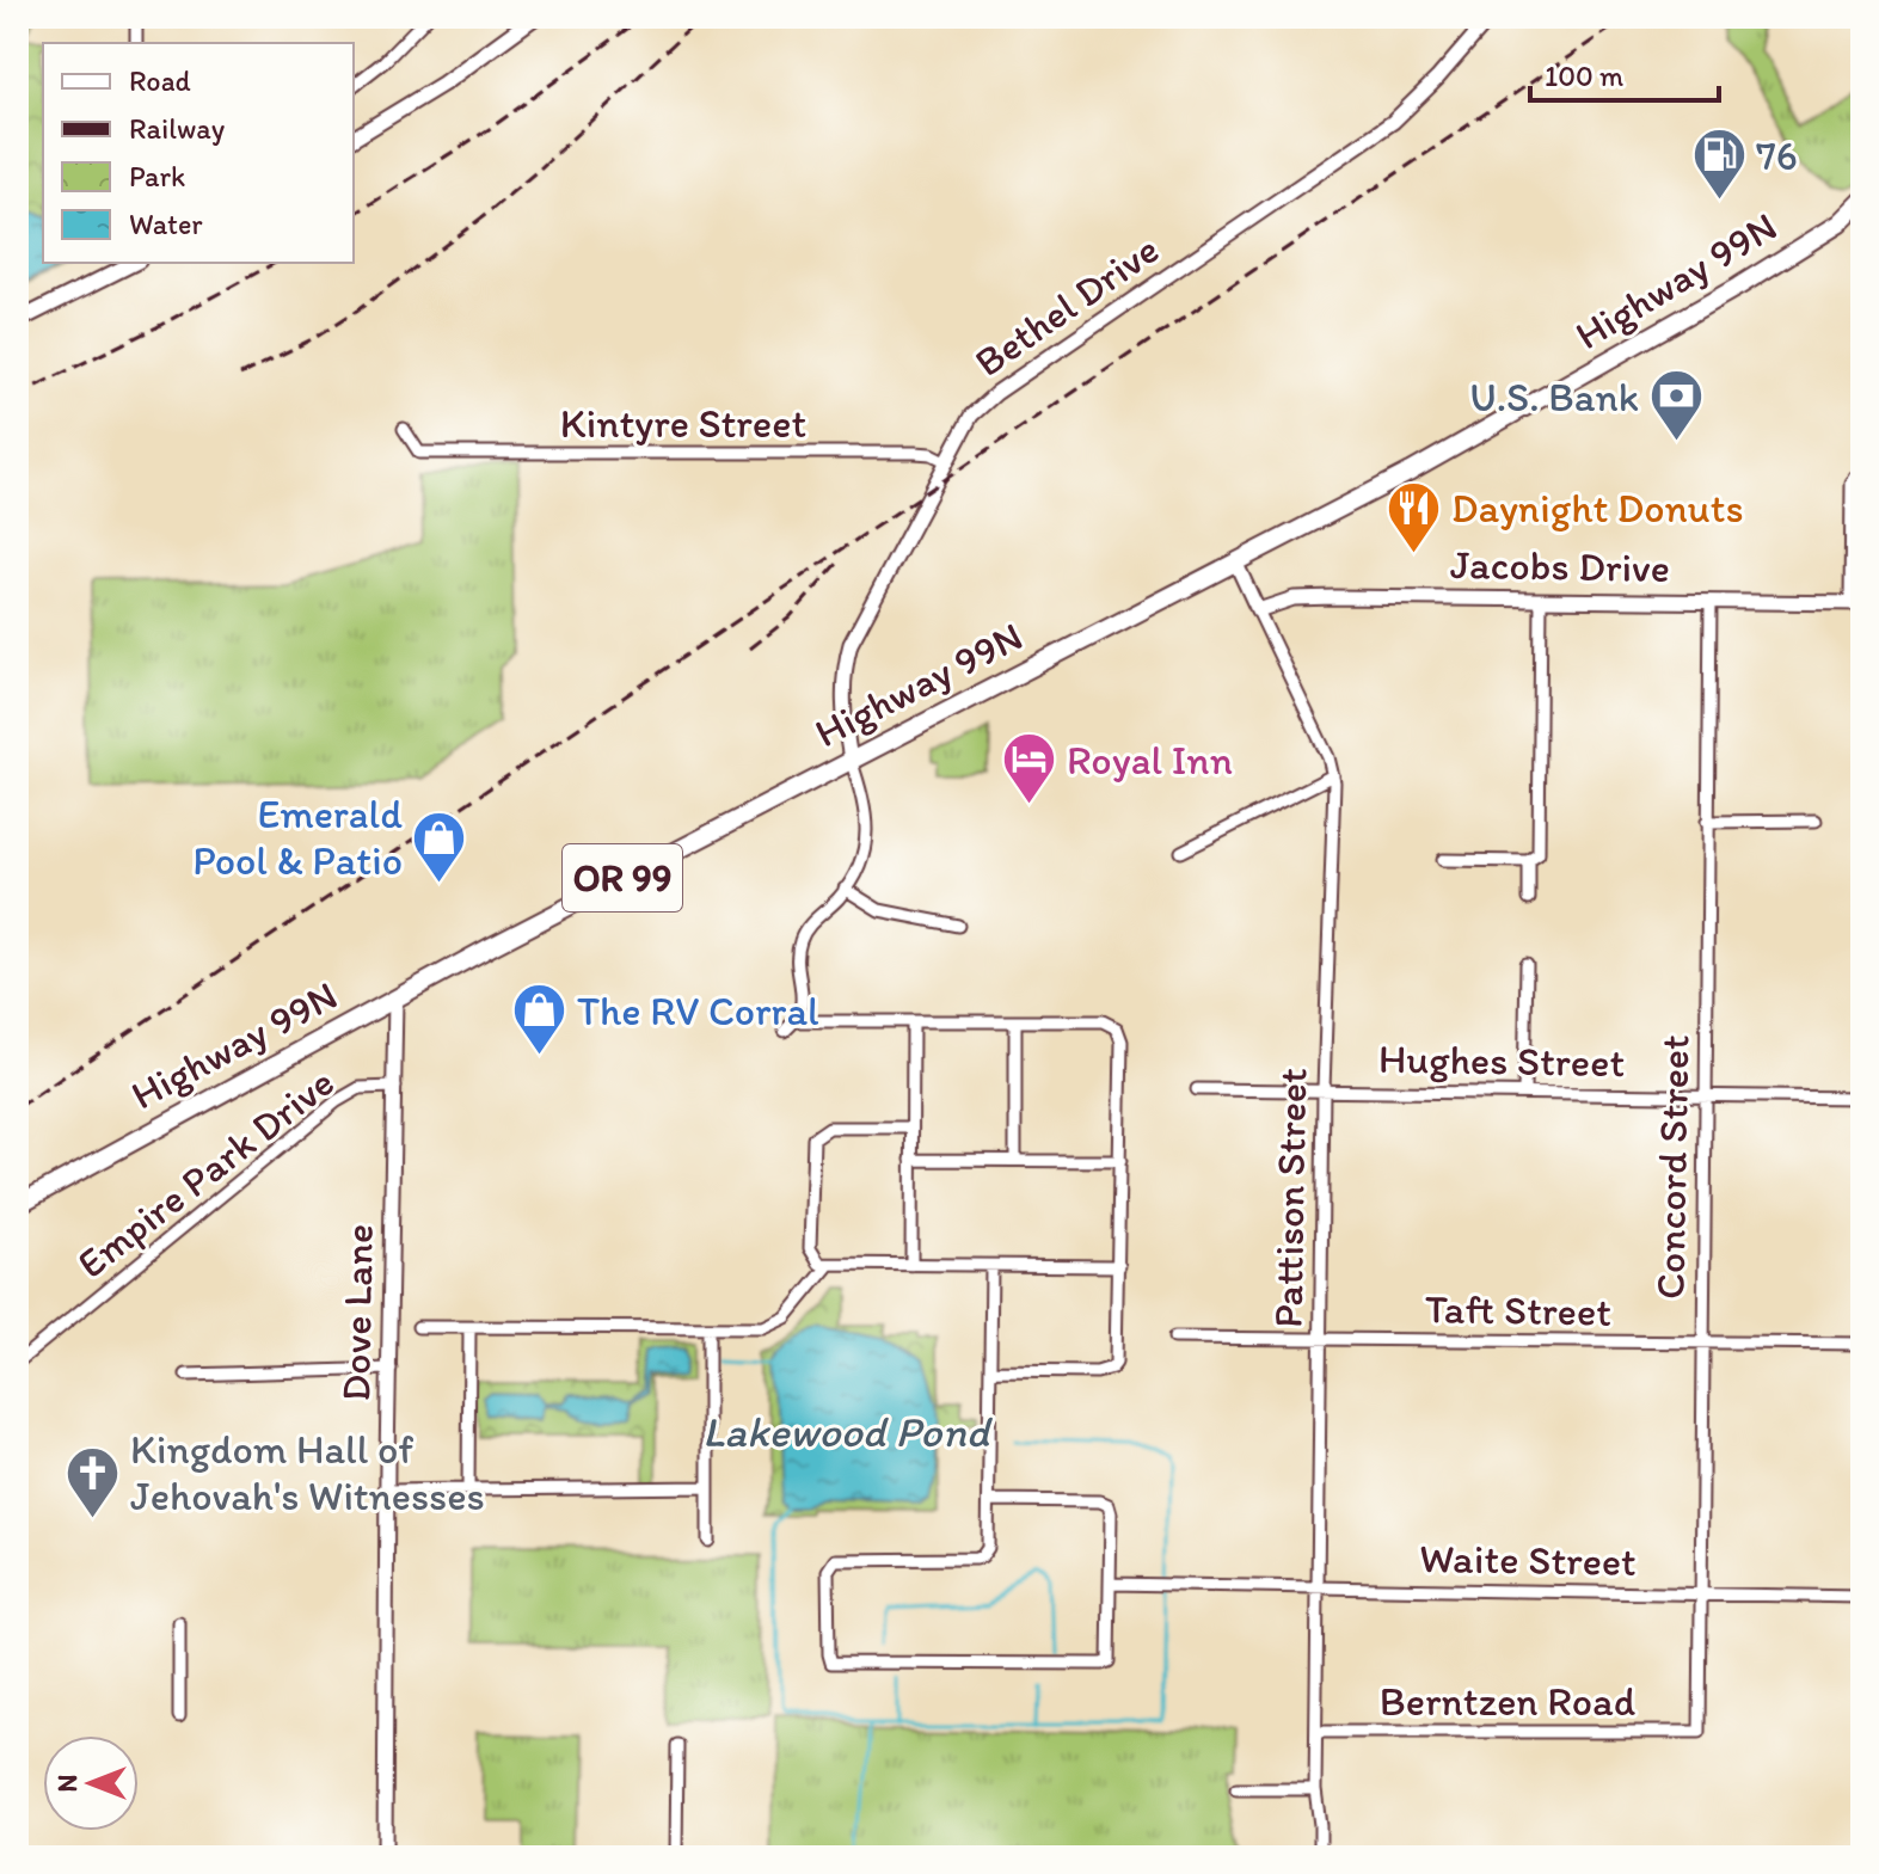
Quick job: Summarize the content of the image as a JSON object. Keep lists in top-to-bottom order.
{
  "streets": {
    "main road": ["Highway 99N", "OR 99"],
    "street": [
      "Bethel Drive",
      "Kintyre Street",
      "Jacobs Drive",
      "Hughes Street",
      "Concord Street",
      "Empire Park Drive",
      "Pattison Street",
      "Taft Street",
      "Dove Lane",
      "Waite Street",
      "Berntzen Road"
    ]
  },
  "crossings": [
    ["Highway 99N", "Bethel Drive"],
    ["Highway 99N", "Pattison Street"],
    ["Highway 99N", "Dove Lane"],
    ["Bethel Drive", "Kintyre Street"],
    ["Jacobs Drive", "Concord Street"],
    ["Jacobs Drive", "Pattison Street"],
    ["Hughes Street", "Concord Street"],
    ["Hughes Street", "Pattison Street"],
    ["Concord Street", "Taft Street"],
    ["Concord Street", "Waite Street"],
    ["Concord Street", "Berntzen Road"],
    ["Empire Park Drive", "Dove Lane"],
    ["Pattison Street", "Taft Street"],
    ["Pattison Street", "Waite Street"],
    ["Pattison Street", "Berntzen Road"]
  ],
  "water": ["Lakewood Pond"],
  "places": {
    "fuel station": ["76"],
    "bank": ["U.S. Bank"],
    "restaurant": ["Daynight Donuts"],
    "hotel": ["Royal Inn"],
    "shop": ["Emerald Pool & Patio", "The RV Corral"],
    "church": ["Kingdom Hall of Jehovah's Witnesses"]
  },
  "legend": [
    "Road",
    "Railway",
    "Park",
    "Water"
  ],
  "scale_bar": "100 m",
  "north": "left"
}
